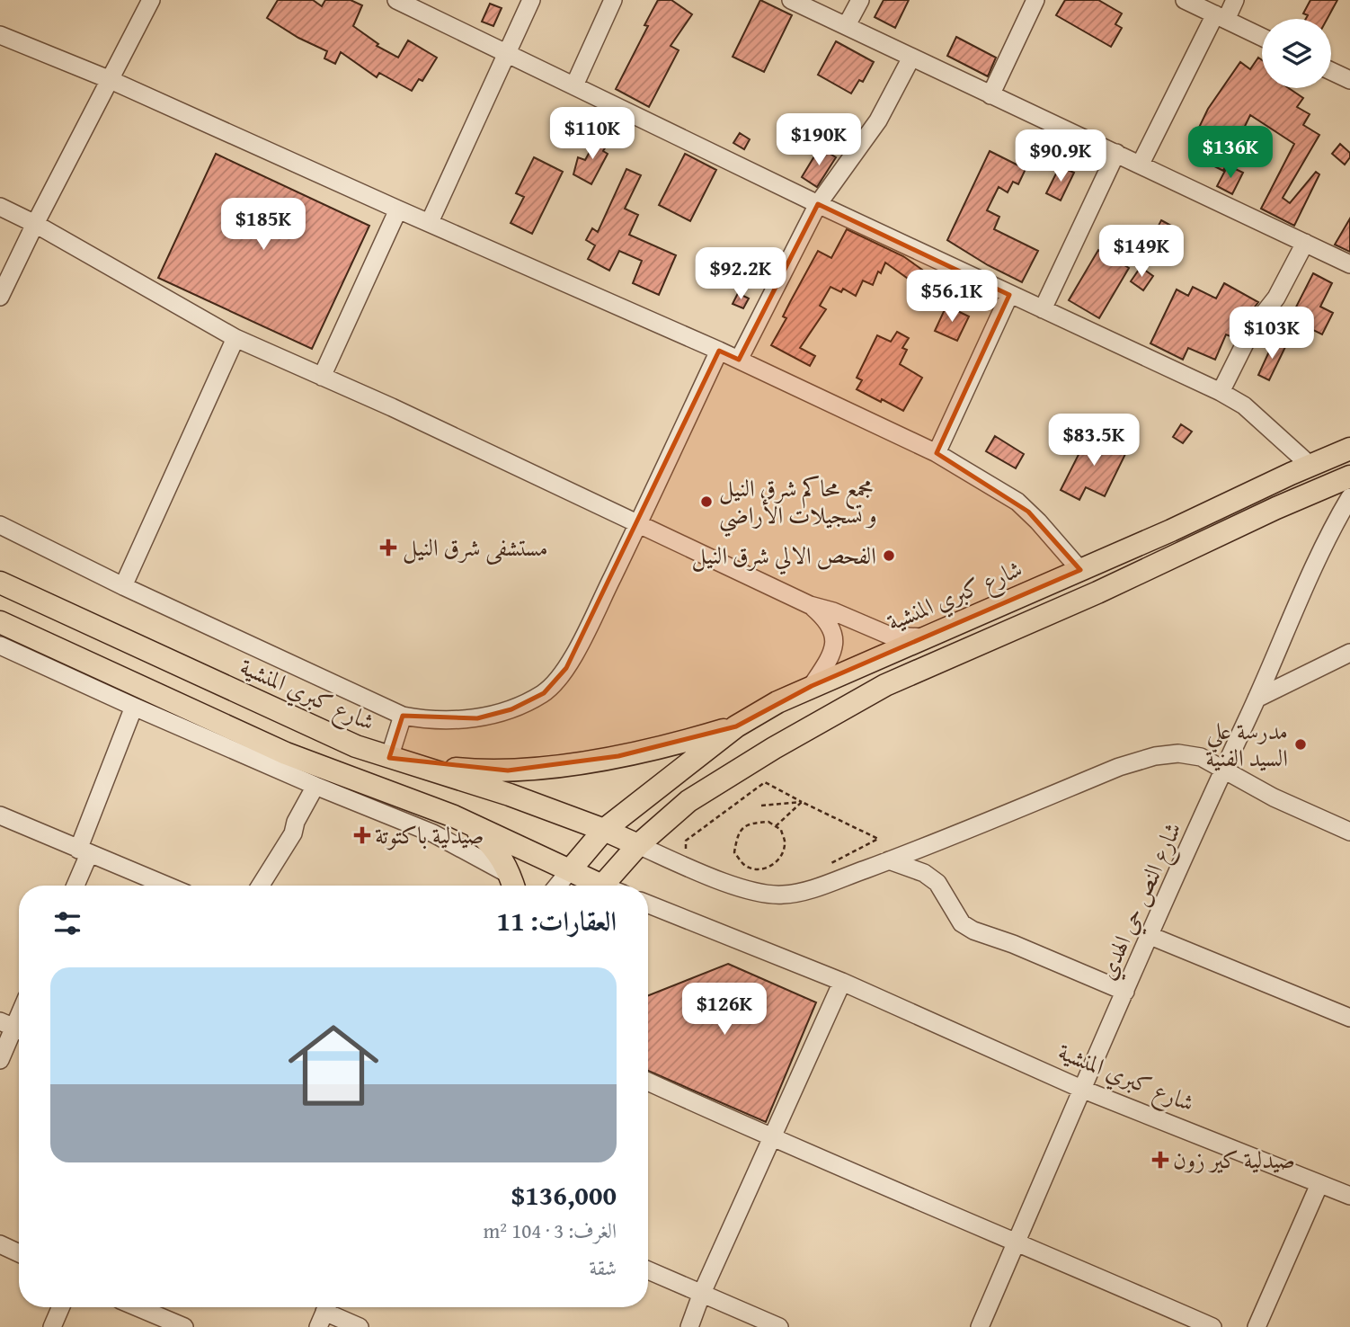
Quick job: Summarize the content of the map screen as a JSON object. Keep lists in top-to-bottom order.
{
  "streets": {
    "main road": ["شارع كبري المنشية"],
    "street": ["شارع النص حي الهدي"]
  },
  "crossings": [
    ["شارع كبري المنشية", "شارع النص حي الهدي"]
  ],
  "places": {
    "other": ["مجمع محاكم شرق النيل و تسجيلات الأراضي", "الفحص الالي شرق النيل", "مدرسة علي السيد الفنية"],
    "health": ["مستشفى شرق النيل", "صيدلية باكتوتة", "صيدلية كير زون"]
  },
  "page": {
    "price": [
      "$110K",
      "$190K",
      "$136K",
      "$90.9K",
      "$185K",
      "$149K",
      "$92.2K",
      "$56.1K",
      "$103K",
      "$83.5K",
      "$126K"
    ],
    "heading": "العقارات: 11",
    "list": [
      {
        "name": "$136,000",
        "note": "الغرف: 3 · 104 m² · شقة"
      }
    ]
  }
}
